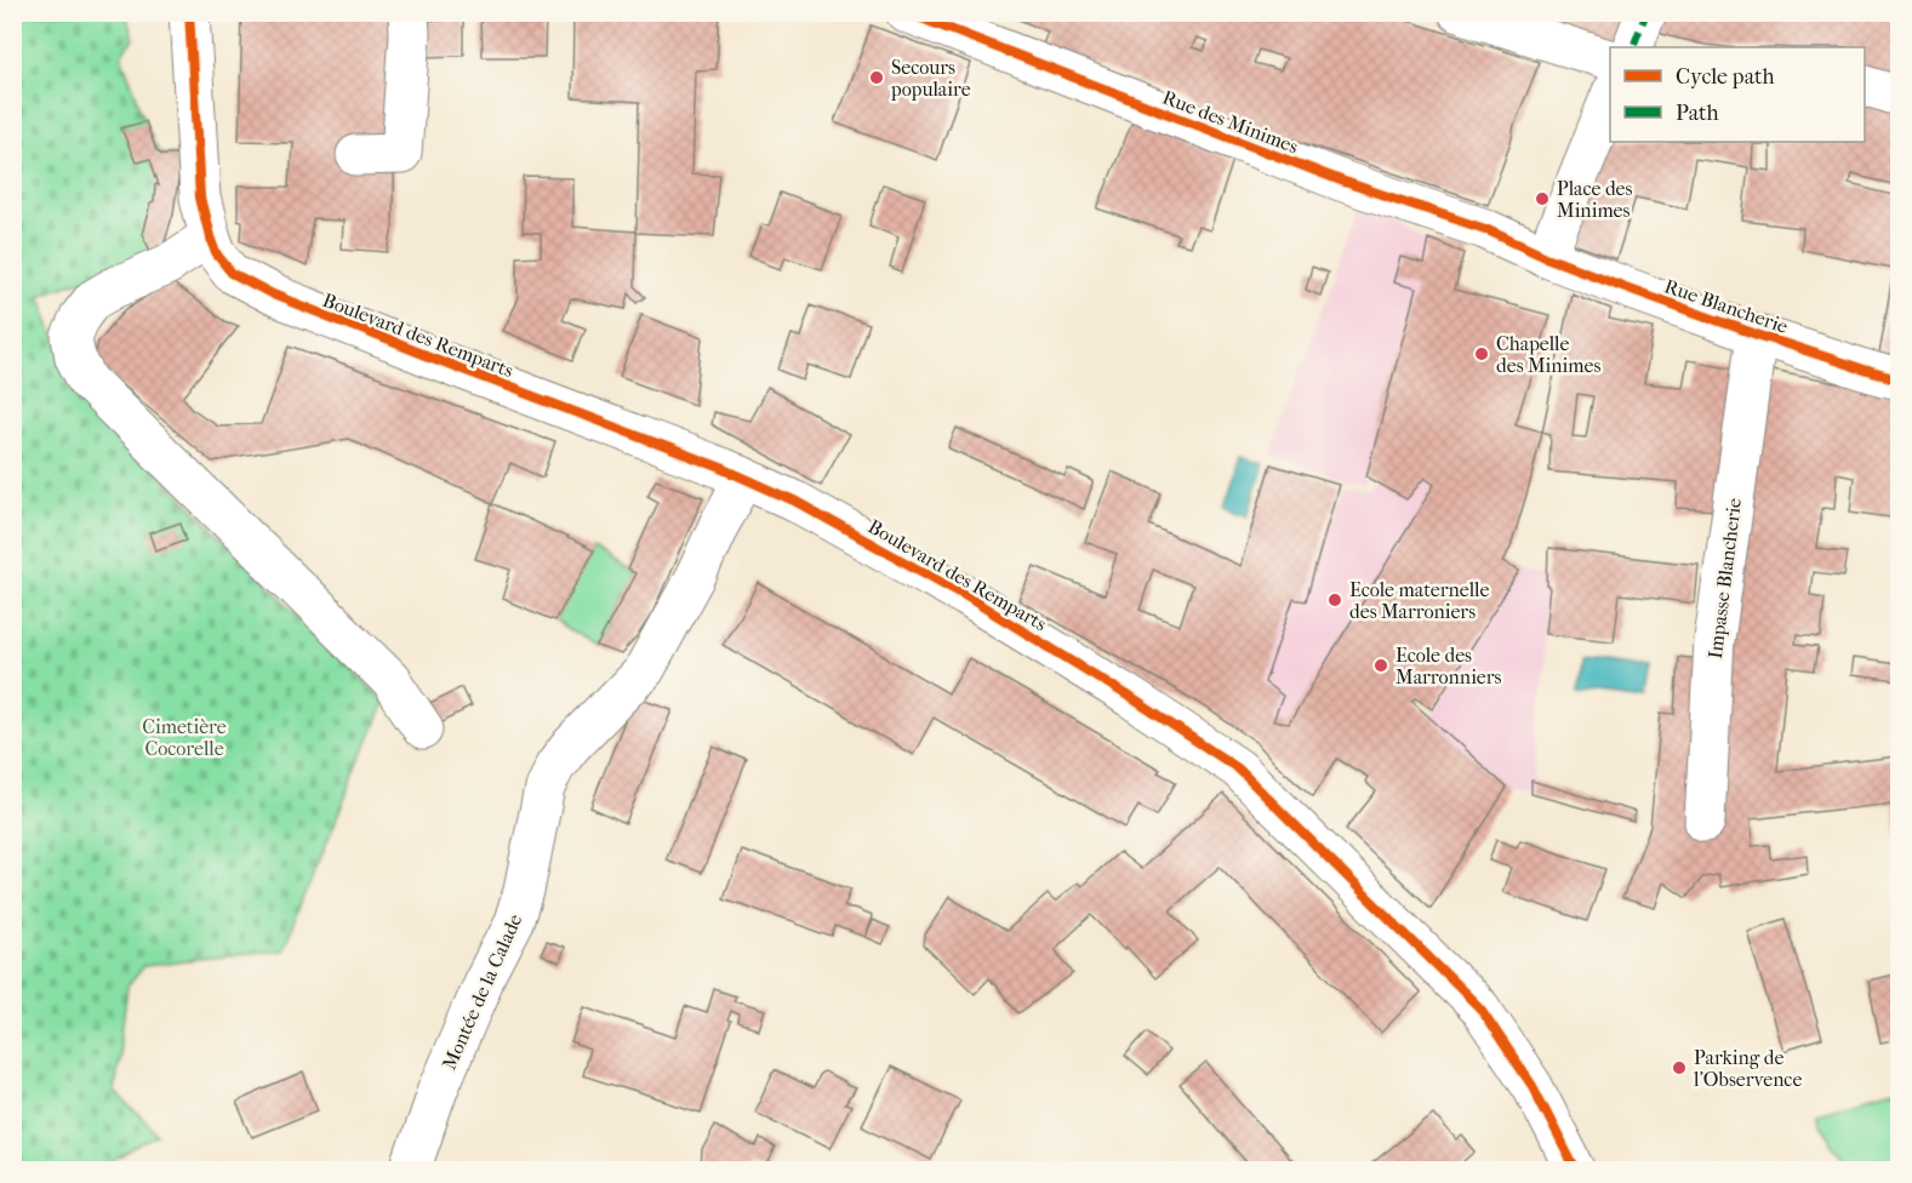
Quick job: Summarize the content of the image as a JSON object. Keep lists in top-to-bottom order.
{
  "streets": {
    "street": [
      "Rue des Minimes",
      "Rue Blancherie",
      "Boulevard des Remparts",
      "Impasse Blancherie",
      "Montée de la Calade"
    ]
  },
  "crossings": [
    ["Rue des Minimes", "Rue Blancherie"],
    ["Rue Blancherie", "Impasse Blancherie"],
    ["Boulevard des Remparts", "Montée de la Calade"]
  ],
  "parks": ["Cimetière Cocorelle"],
  "places": [
    "Secours populaire",
    "Place des Minimes",
    "Chapelle des Minimes",
    "Ecole maternelle des Marroniers",
    "Ecole des Marronniers",
    "Parking de l'Observence"
  ],
  "legend": ["Cycle path", "Path"]
}
